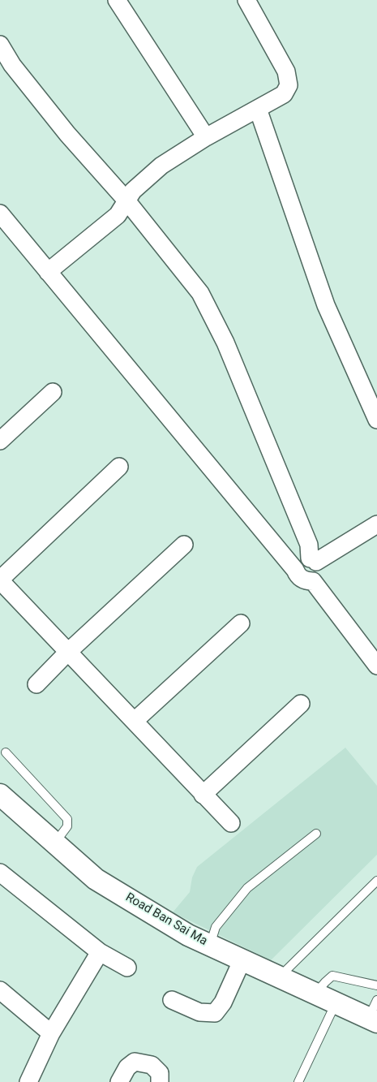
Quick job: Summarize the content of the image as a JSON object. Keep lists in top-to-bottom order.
{
  "streets": {
    "street": ["Road Ban Sai Ma"]
  }
}
